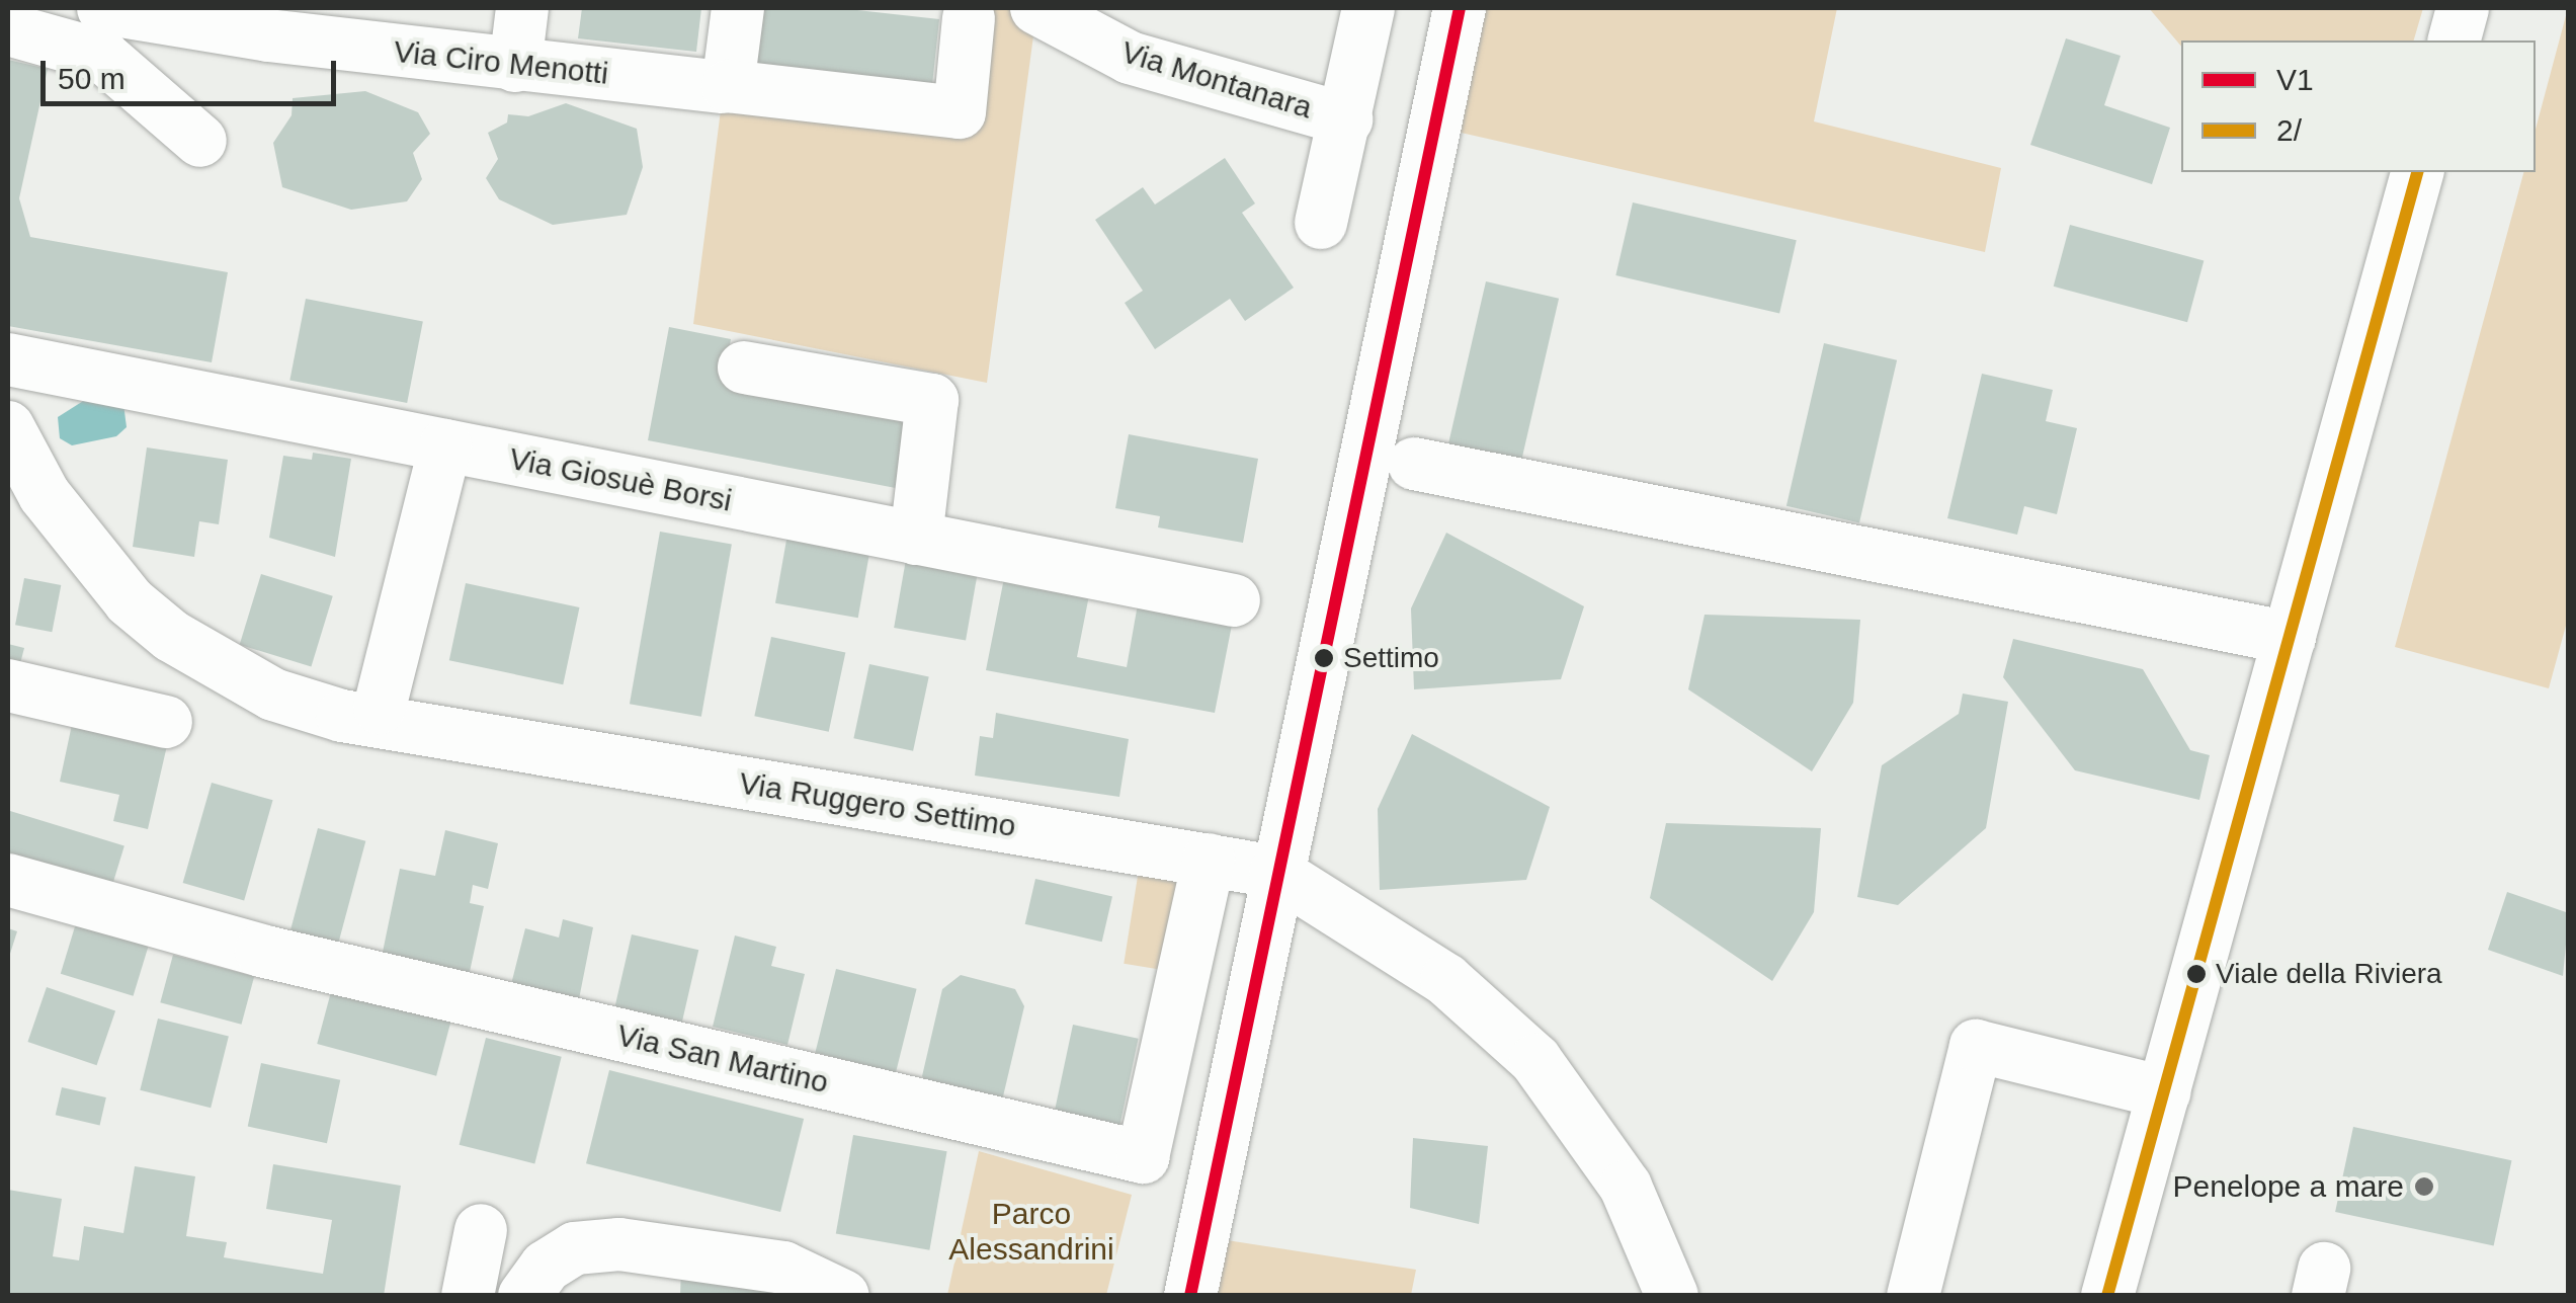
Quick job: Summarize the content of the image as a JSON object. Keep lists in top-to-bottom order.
{
  "streets": {
    "street": [
      "Via Ciro Menotti",
      "Via Montanara",
      "Via Giosuè Borsi",
      "Via Ruggero Settimo",
      "Via San Martino"
    ]
  },
  "crossings": [
    ["Via Ruggero Settimo", "Via San Martino"]
  ],
  "parks": ["Parco Alessandrini"],
  "places": ["Settimo", "Viale della Riviera", "Penelope a mare"],
  "lines": ["transit line V1", "transit line 2/"],
  "legend": ["V1", "2/"],
  "scale_bar": "50 m"
}
